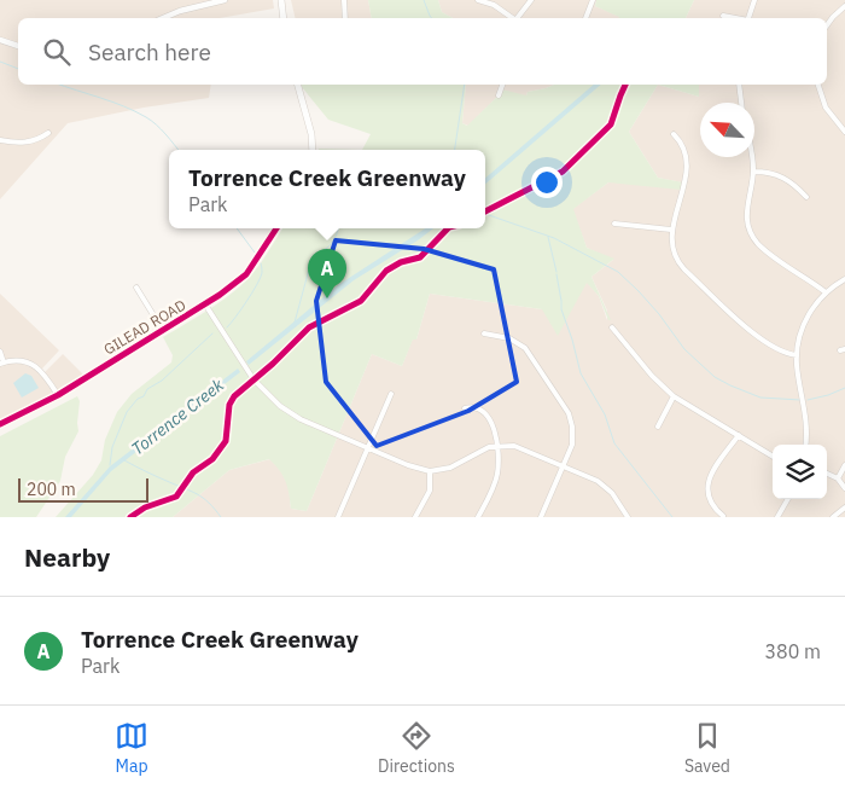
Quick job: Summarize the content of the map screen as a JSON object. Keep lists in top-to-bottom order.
{
  "streets": {
    "main road": ["GILEAD ROAD"]
  },
  "water": ["Torrence Creek"],
  "scale_bar": "200 m",
  "north": "top left",
  "page": {
    "search": "Search here",
    "popup": ["Torrence Creek Greenway", "Park"],
    "pins": "A",
    "scale": "200 m",
    "heading": "Nearby",
    "list": [
      {
        "mark": "A",
        "name": "Torrence Creek Greenway",
        "note": "Park",
        "value": "380 m"
      }
    ],
    "nav": ["Map", "Directions", "Saved"]
  }
}
